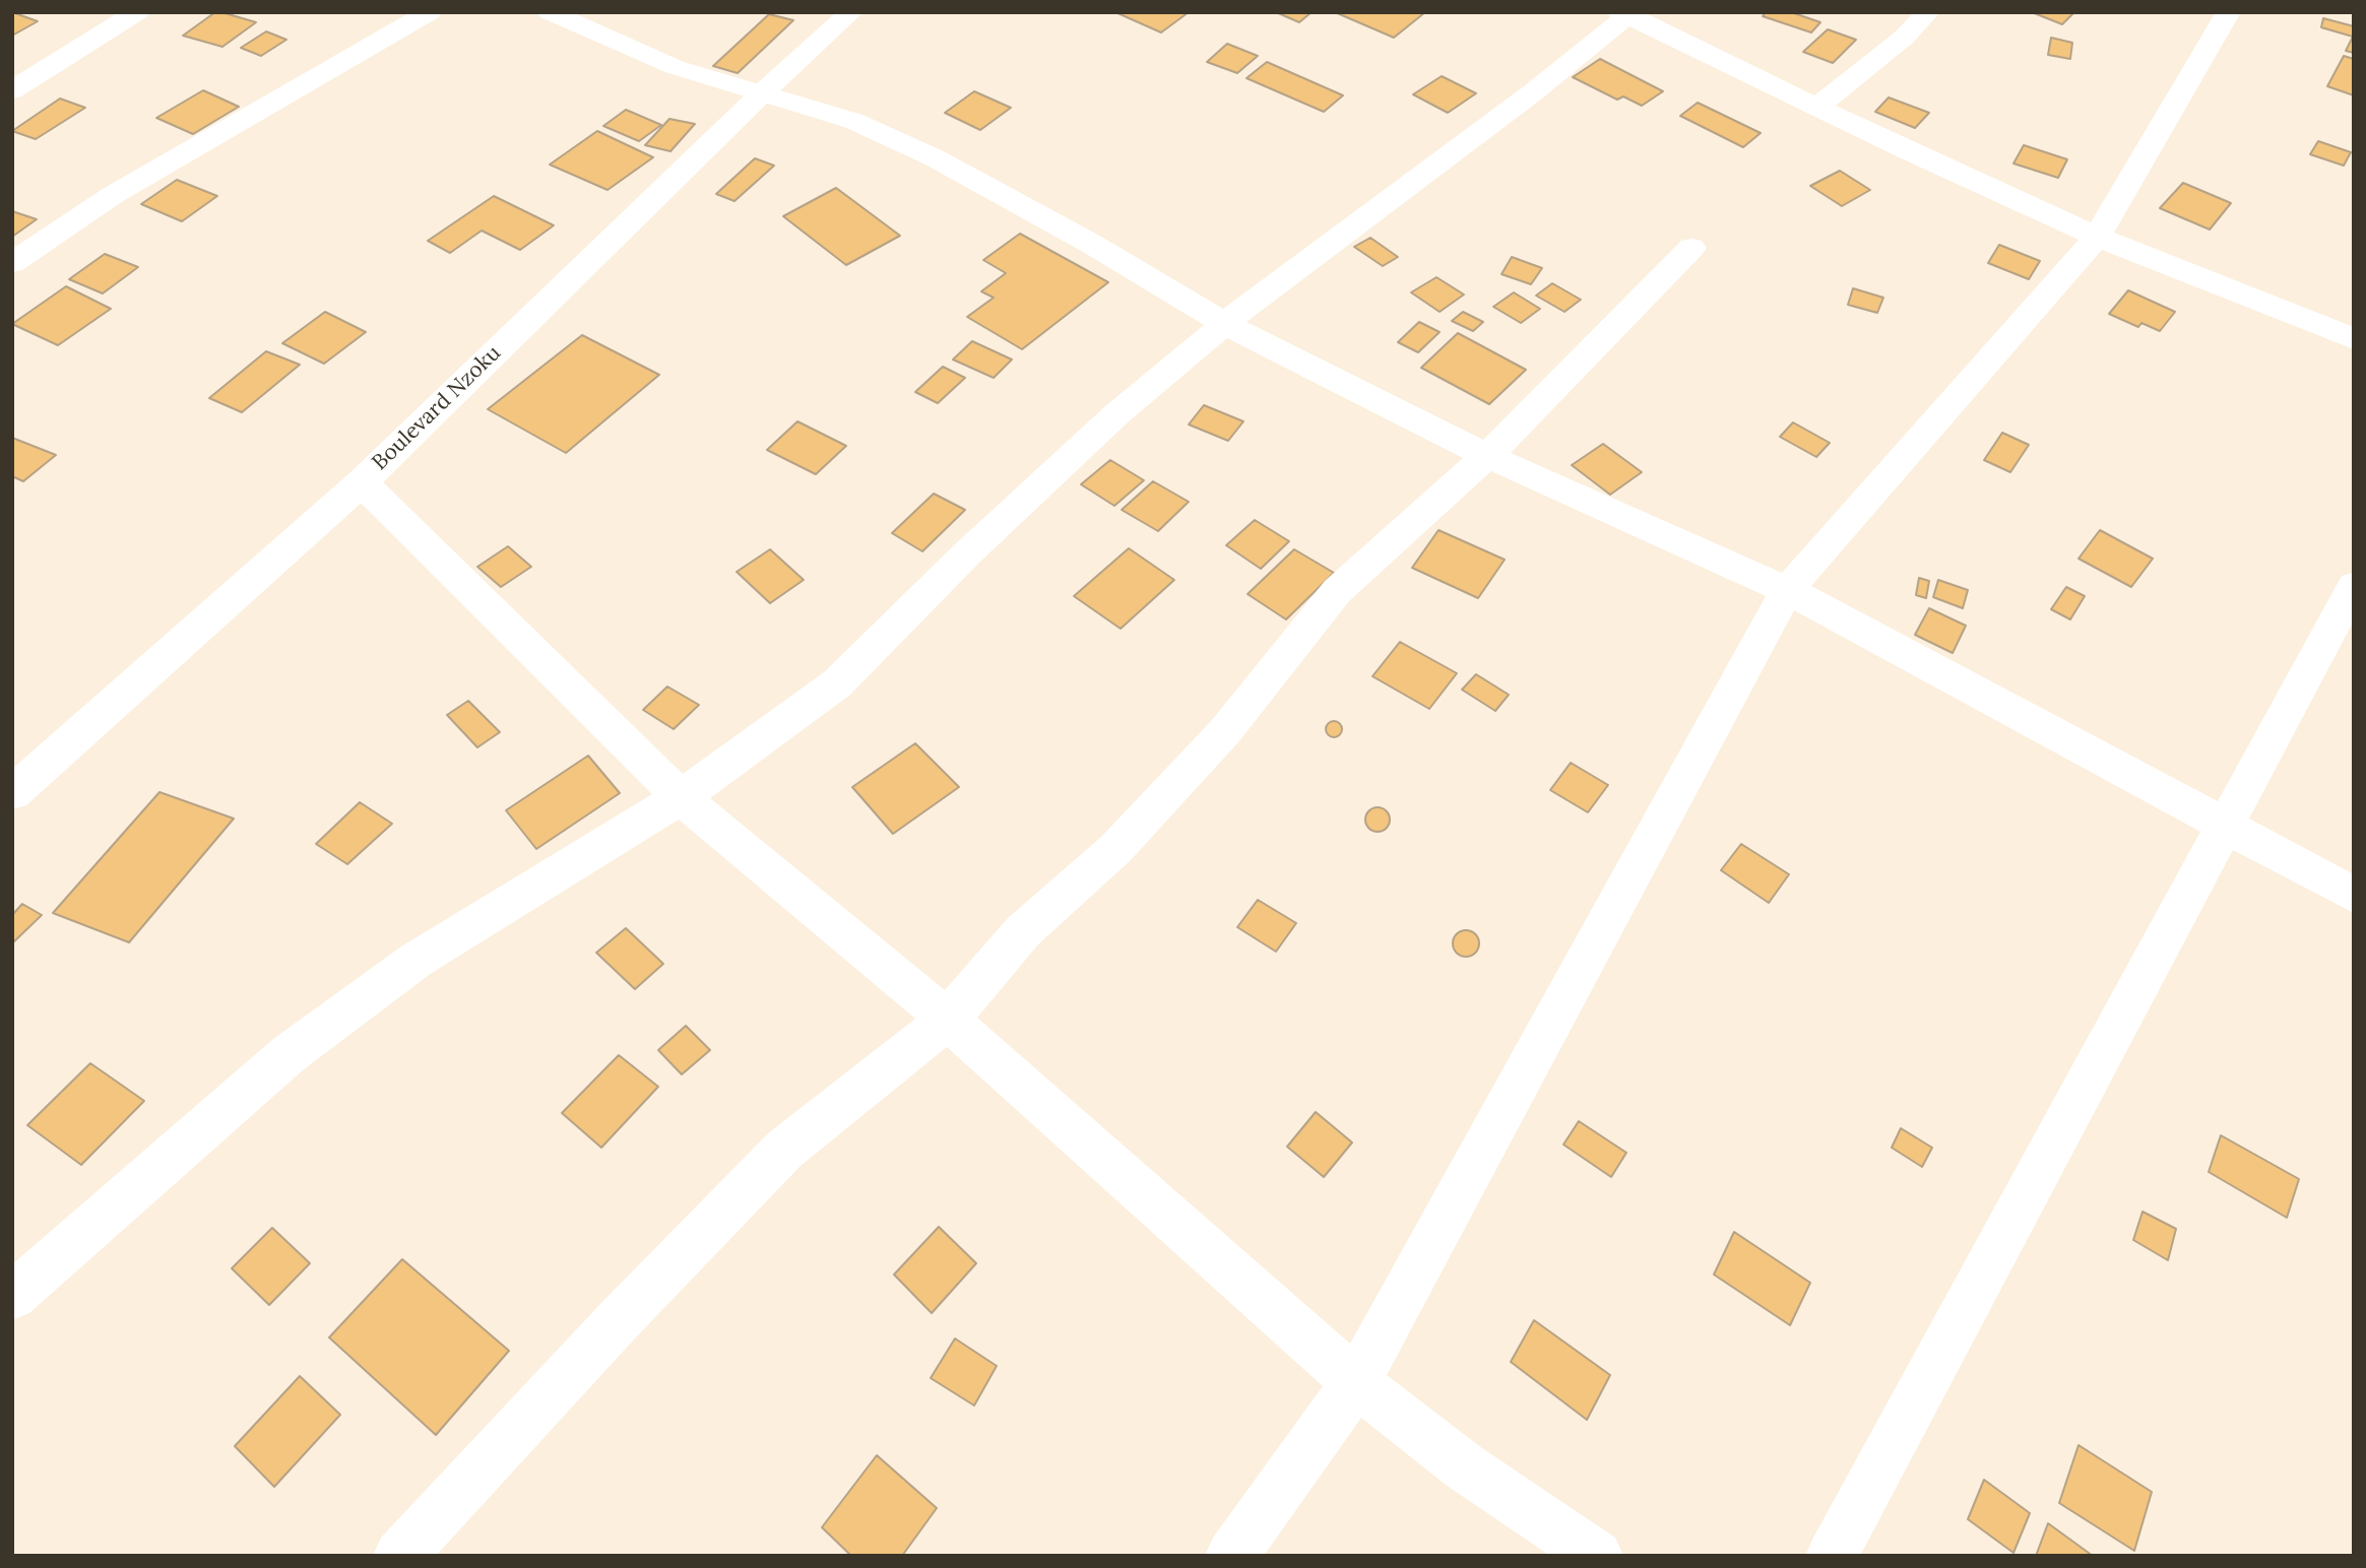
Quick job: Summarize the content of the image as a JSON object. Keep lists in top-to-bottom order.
{
  "streets": {
    "street": ["Boulevard Nzoku"]
  }
}
